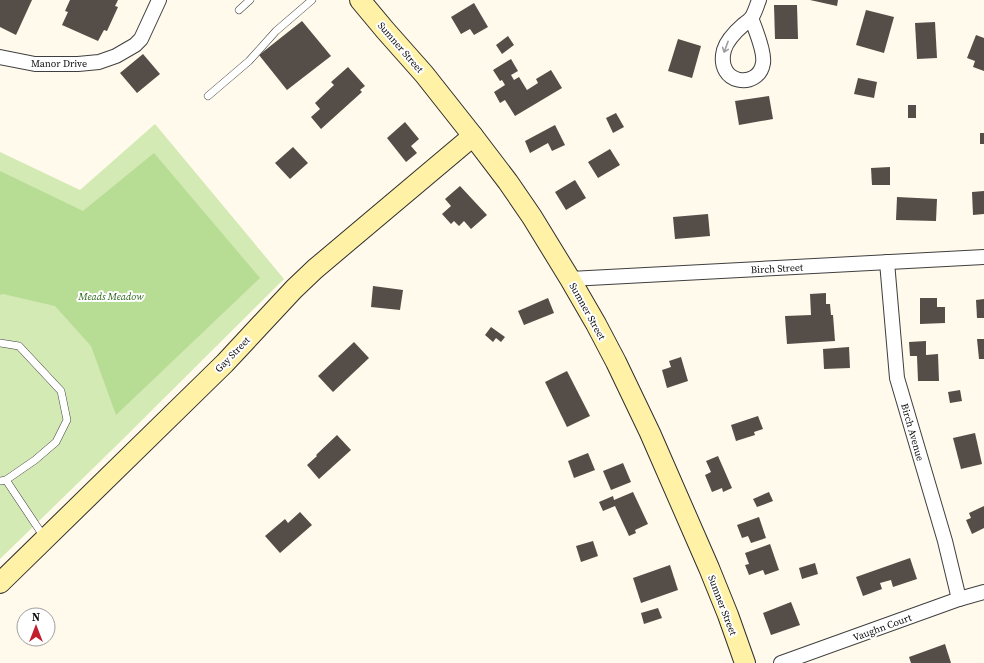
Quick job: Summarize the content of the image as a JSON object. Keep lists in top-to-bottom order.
{
  "streets": {
    "main road": ["Sumner Street", "Gay Street"],
    "street": [
      "Manor Drive",
      "Birch Street",
      "Birch Avenue",
      "Vaughn Court"
    ]
  },
  "crossings": [
    ["Sumner Street", "Birch Street"],
    ["Sumner Street", "Gay Street"],
    ["Birch Street", "Birch Avenue"],
    ["Birch Avenue", "Vaughn Court"]
  ],
  "parks": ["Meads Meadow"],
  "north": "top"
}
